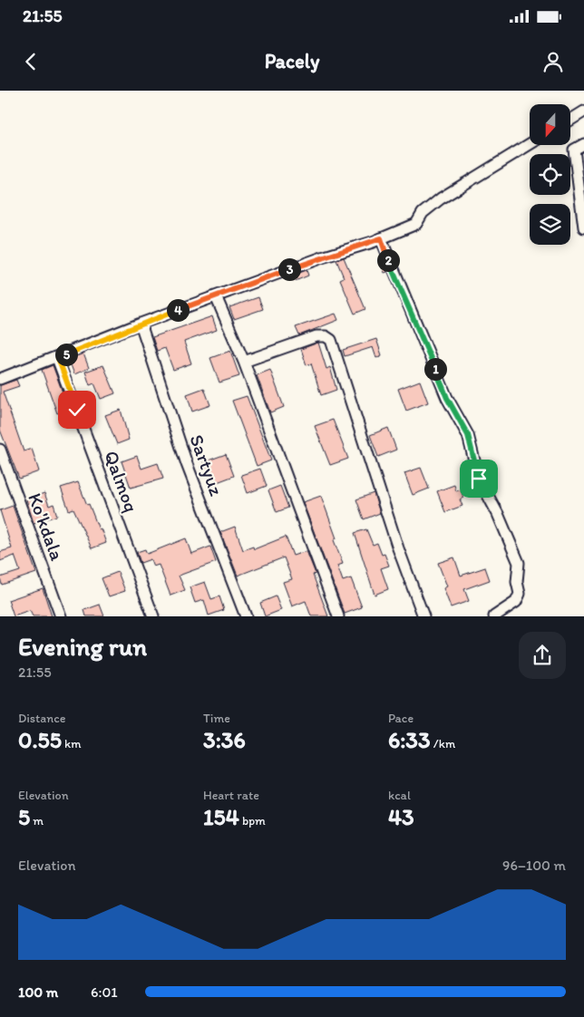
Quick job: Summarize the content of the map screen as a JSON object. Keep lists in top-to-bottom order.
{
  "streets": {
    "street": ["Sartyuz", "Qalmoq", "Ko'kdala"]
  },
  "north": "bottom",
  "page": {
    "status": "21:55",
    "header": "Pacely",
    "pins": [
      "2",
      "3",
      "4",
      "5",
      "1"
    ],
    "heading": ["Evening run", "21:55"],
    "stats": [
      ["Distance", "0.55 km"],
      ["Time", "3:36"],
      ["Pace", "6:33 /km"],
      ["Elevation", "5 m"],
      ["Heart rate", "154 bpm"],
      ["kcal", "43"]
    ],
    "chart": ["Elevation", "96–100 m"],
    "list": [
      {
        "name": "100 m",
        "note": "6:01"
      }
    ]
  }
}
